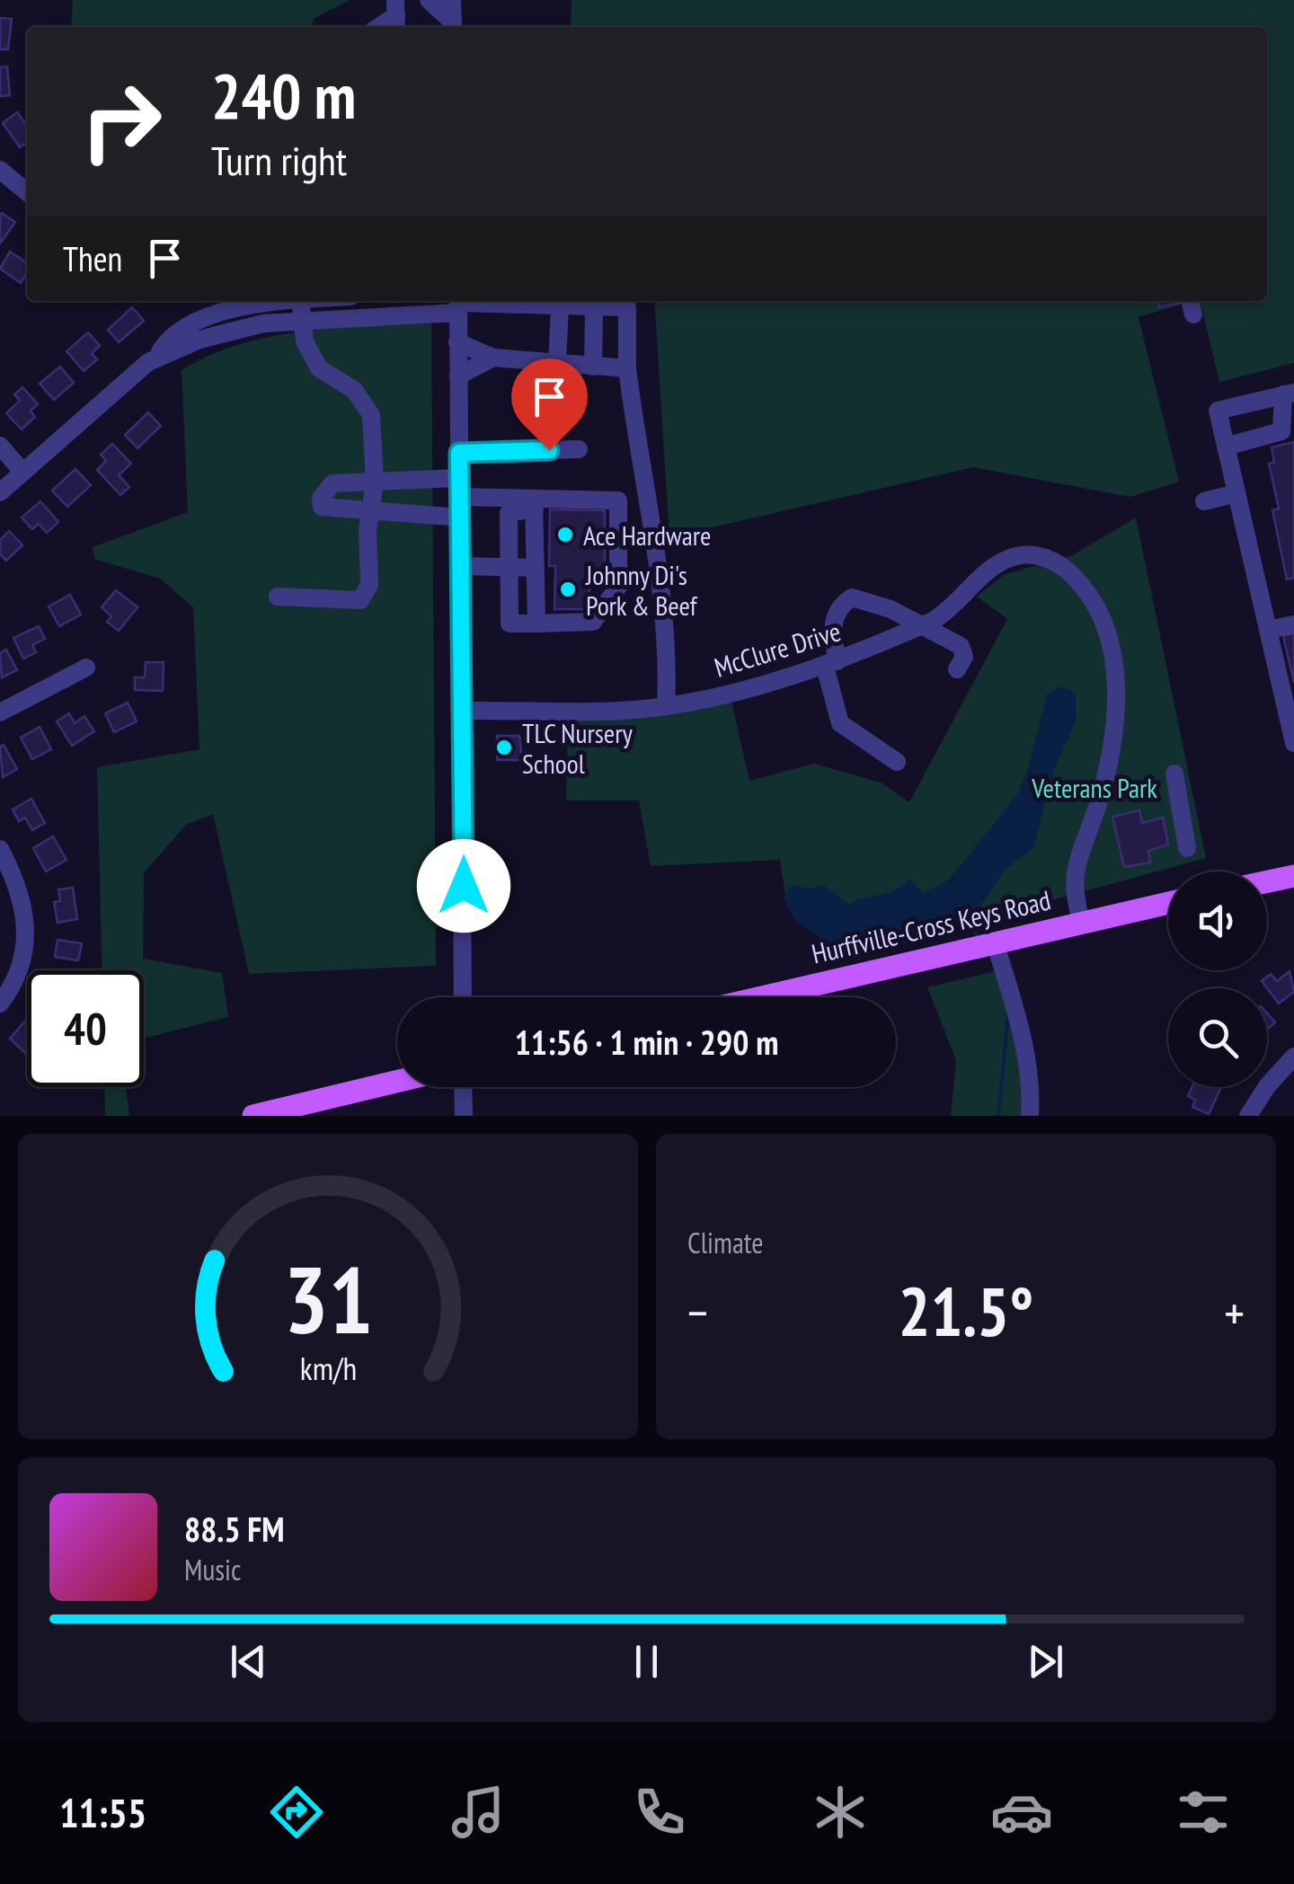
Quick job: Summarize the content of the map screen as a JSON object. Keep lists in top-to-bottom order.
{
  "streets": {
    "main road": ["Hurffville-Cross Keys Road"],
    "street": ["McClure Drive"]
  },
  "crossings": [
    ["McClure Drive", "Hurffville-Cross Keys Road"]
  ],
  "parks": ["Veterans Park"],
  "places": ["Ace Hardware", "Johnny Di's Pork & Beef", "TLC Nursery School"],
  "page": {
    "turn": ["240 m", "Turn right"],
    "then": "Then",
    "limit": "40",
    "trip": "11:56 · 1 min · 290 m",
    "tile": "Climate",
    "heat": ["−", "21.5°", "+"],
    "song": ["88.5 FM", "Music"],
    "tabs": "11:55",
    "gauge": ["31", "km/h"]
  }
}
